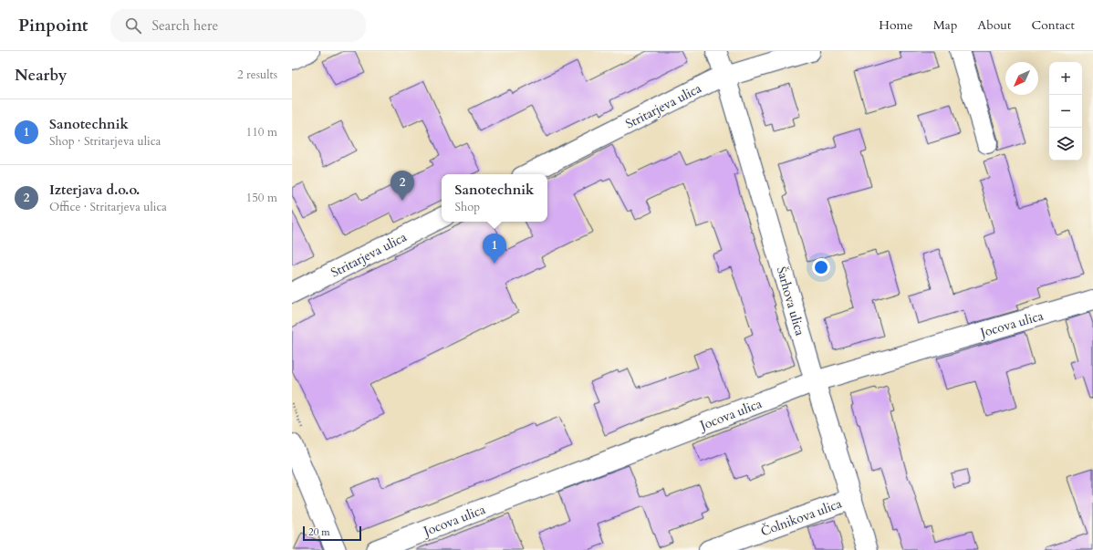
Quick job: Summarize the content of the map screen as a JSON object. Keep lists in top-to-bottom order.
{
  "streets": {
    "street": [
      "Stritarjeva ulica",
      "Šarhova ulica",
      "Jocova ulica",
      "Čolnikova ulica"
    ]
  },
  "crossings": [
    ["Stritarjeva ulica", "Šarhova ulica"],
    ["Šarhova ulica", "Jocova ulica"],
    ["Šarhova ulica", "Čolnikova ulica"]
  ],
  "scale_bar": "20 m",
  "north": "bottom left",
  "page": {
    "header": "Pinpoint",
    "search": "Search here",
    "nav": [
      "Home",
      "Map",
      "About",
      "Contact"
    ],
    "heading": ["Nearby", "2 results"],
    "map_buttons": ["+", "−"],
    "list": [
      {
        "mark": "1",
        "name": "Sanotechnik",
        "note": "Shop · Stritarjeva ulica",
        "value": "110 m"
      },
      {
        "mark": "2",
        "name": "Izterjava d.o.o.",
        "note": "Office · Stritarjeva ulica",
        "value": "150 m"
      }
    ],
    "pins": ["2", "1"],
    "popup": ["Sanotechnik", "Shop"],
    "scale": "20 m"
  }
}
